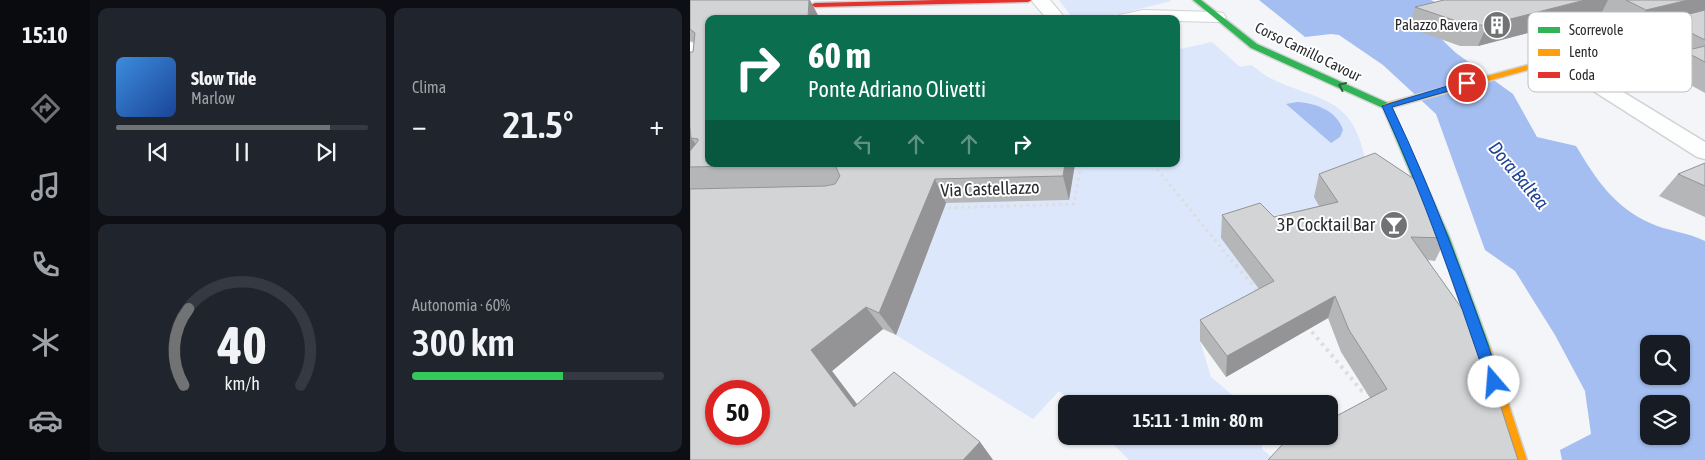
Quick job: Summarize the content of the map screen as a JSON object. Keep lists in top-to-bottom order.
{
  "streets": {
    "main road": ["Corso Camillo Cavour"],
    "path": ["Via Castellazzo"]
  },
  "one_way": ["Corso Camillo Cavour"],
  "water": ["Dora Baltea"],
  "places": {
    "building": ["Palazzo Ravera"],
    "bar": ["3P Cocktail Bar"]
  },
  "legend": ["Scorrevole", "Lento", "Coda"],
  "page": {
    "tabs": "15:10",
    "tile": [
      "Clima",
      ["Autonomia · 60%", "300 km"]
    ],
    "turn": ["60 m", "Ponte Adriano Olivetti"],
    "song": ["Slow Tide", "Marlow"],
    "heat": ["−", "21.5°", "+"],
    "limit": "50",
    "trip": "15:11 · 1 min · 80 m",
    "gauge": ["40", "km/h"]
  }
}
